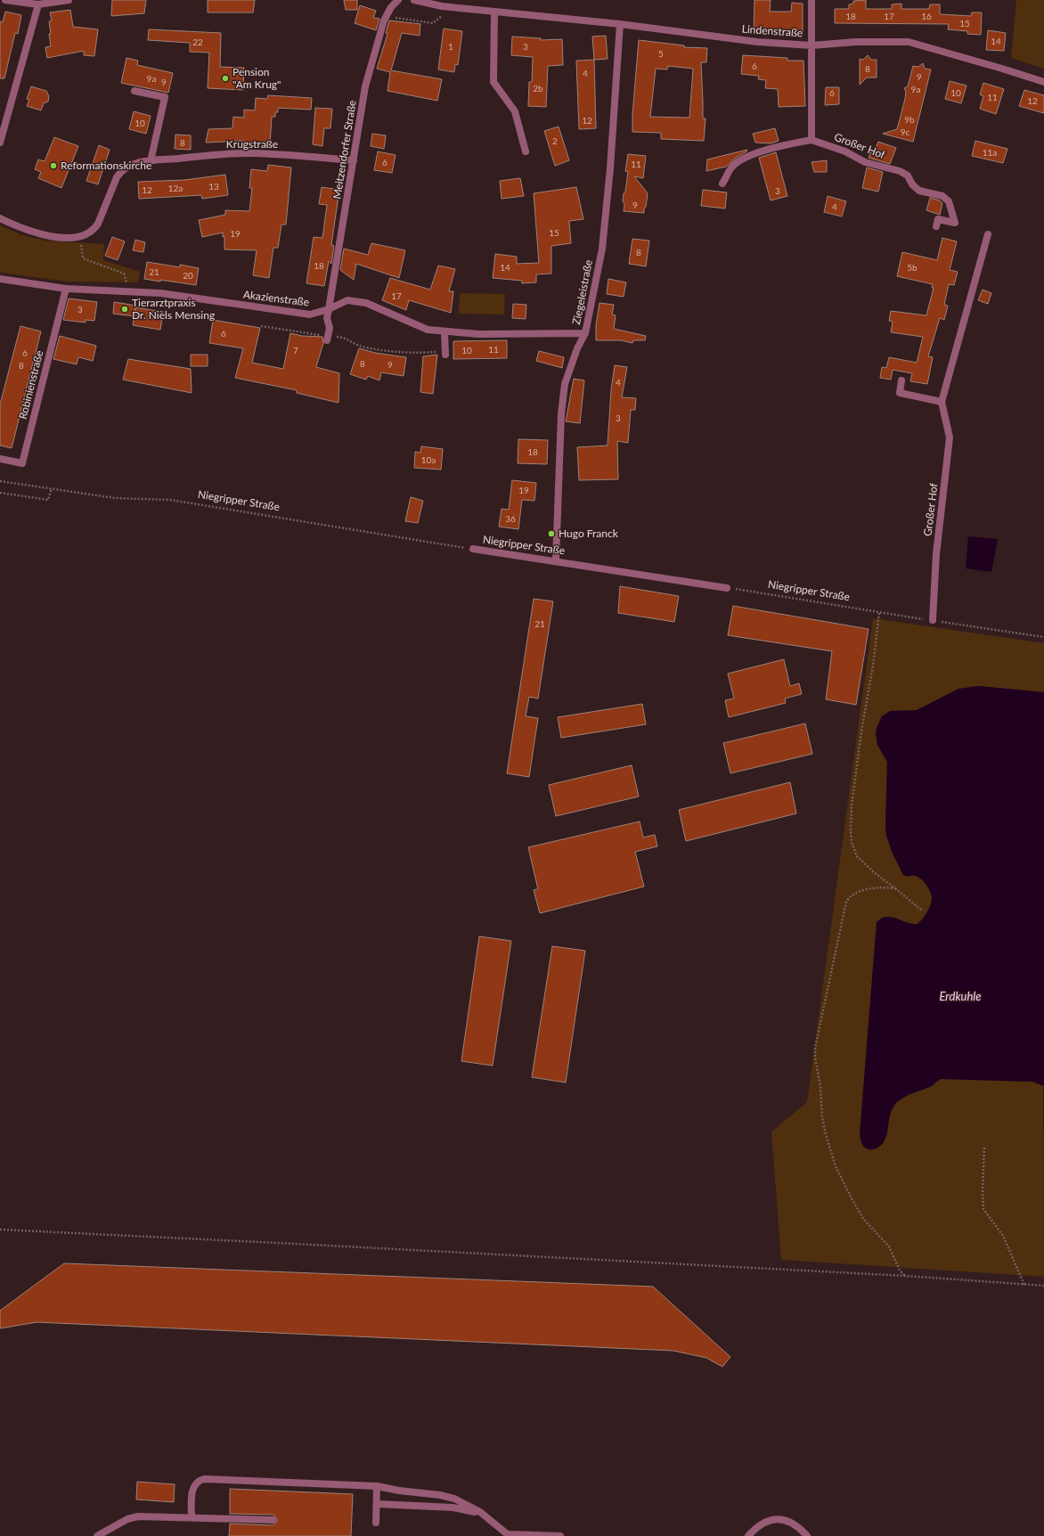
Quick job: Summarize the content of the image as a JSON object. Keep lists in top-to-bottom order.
{
  "streets": {
    "street": [
      "Lindenstraße",
      "Krugstraße",
      "Großer Hof",
      "Meitzendorfer Straße",
      "Ziegeleistraße",
      "Akazienstraße",
      "Robinienstraße",
      "Niegripper Straße"
    ]
  },
  "crossings": [
    ["Lindenstraße", "Ziegeleistraße"],
    ["Krugstraße", "Meitzendorfer Straße"],
    ["Großer Hof", "Niegripper Straße"],
    ["Meitzendorfer Straße", "Akazienstraße"],
    ["Ziegeleistraße", "Akazienstraße"],
    ["Ziegeleistraße", "Niegripper Straße"],
    ["Akazienstraße", "Robinienstraße"]
  ],
  "water": ["Erdkuhle"],
  "places": [
    "Pension \"Am Krug\"",
    "Reformationskirche",
    "Tierarztpraxis Dr. Niels Mensing",
    "Hugo Franck"
  ],
  "house_numbers": [
    "18",
    "17",
    "16",
    "15",
    "14",
    "22",
    "1",
    "3",
    "5",
    "6",
    "8",
    "4",
    "9",
    "9a",
    "9",
    "2b",
    "9a",
    "6",
    "10",
    "11",
    "12",
    "9b",
    "12",
    "10",
    "9c",
    "2",
    "8",
    "11a",
    "6",
    "11",
    "13",
    "12a",
    "12",
    "3",
    "9",
    "4",
    "15",
    "19",
    "8",
    "18",
    "14",
    "5b",
    "21",
    "20",
    "17",
    "3",
    "6",
    "11",
    "7",
    "10",
    "6",
    "8",
    "9",
    "8",
    "4",
    "3",
    "18",
    "10a",
    "19",
    "36",
    "21"
  ]
}
